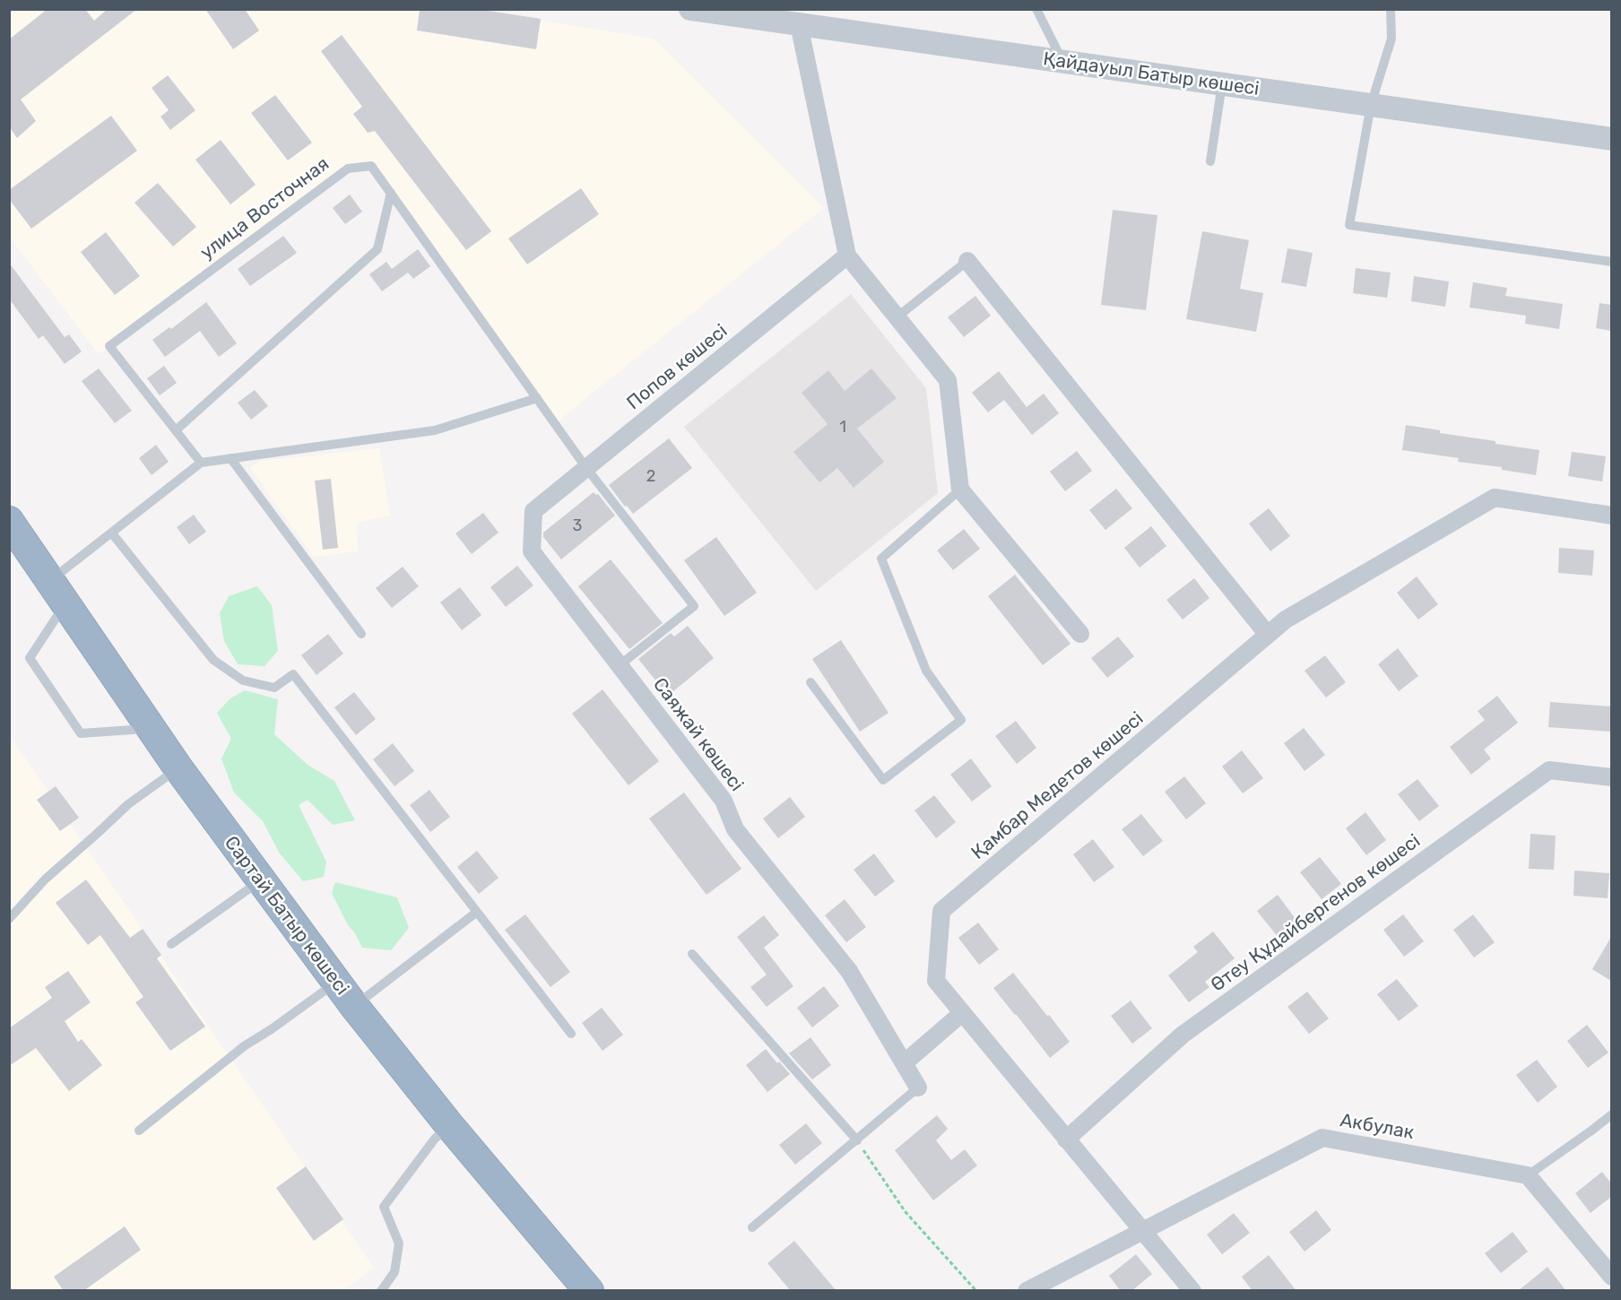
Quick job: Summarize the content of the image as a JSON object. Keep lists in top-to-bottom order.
{
  "streets": {
    "highway": ["Сартай Батыр көшесі"],
    "street": [
      "Қайдауыл Батыр көшесі",
      "Попов көшесі",
      "Саяжай көшесі",
      "Қамбар Медетов көшесі",
      "Өтеу Құдайбергенов көшесі",
      "Акбулак"
    ],
    "lane": ["улица Восточная"]
  },
  "crossings": [
    ["улица Восточная", "Попов көшесі"],
    ["улица Восточная", "Саяжай көшесі"],
    ["Попов көшесі", "Саяжай көшесі"],
    ["Қамбар Медетов көшесі", "Өтеу Құдайбергенов көшесі"],
    ["Қамбар Медетов көшесі", "Акбулак"]
  ],
  "house_numbers": ["1", "2", "3"]
}
